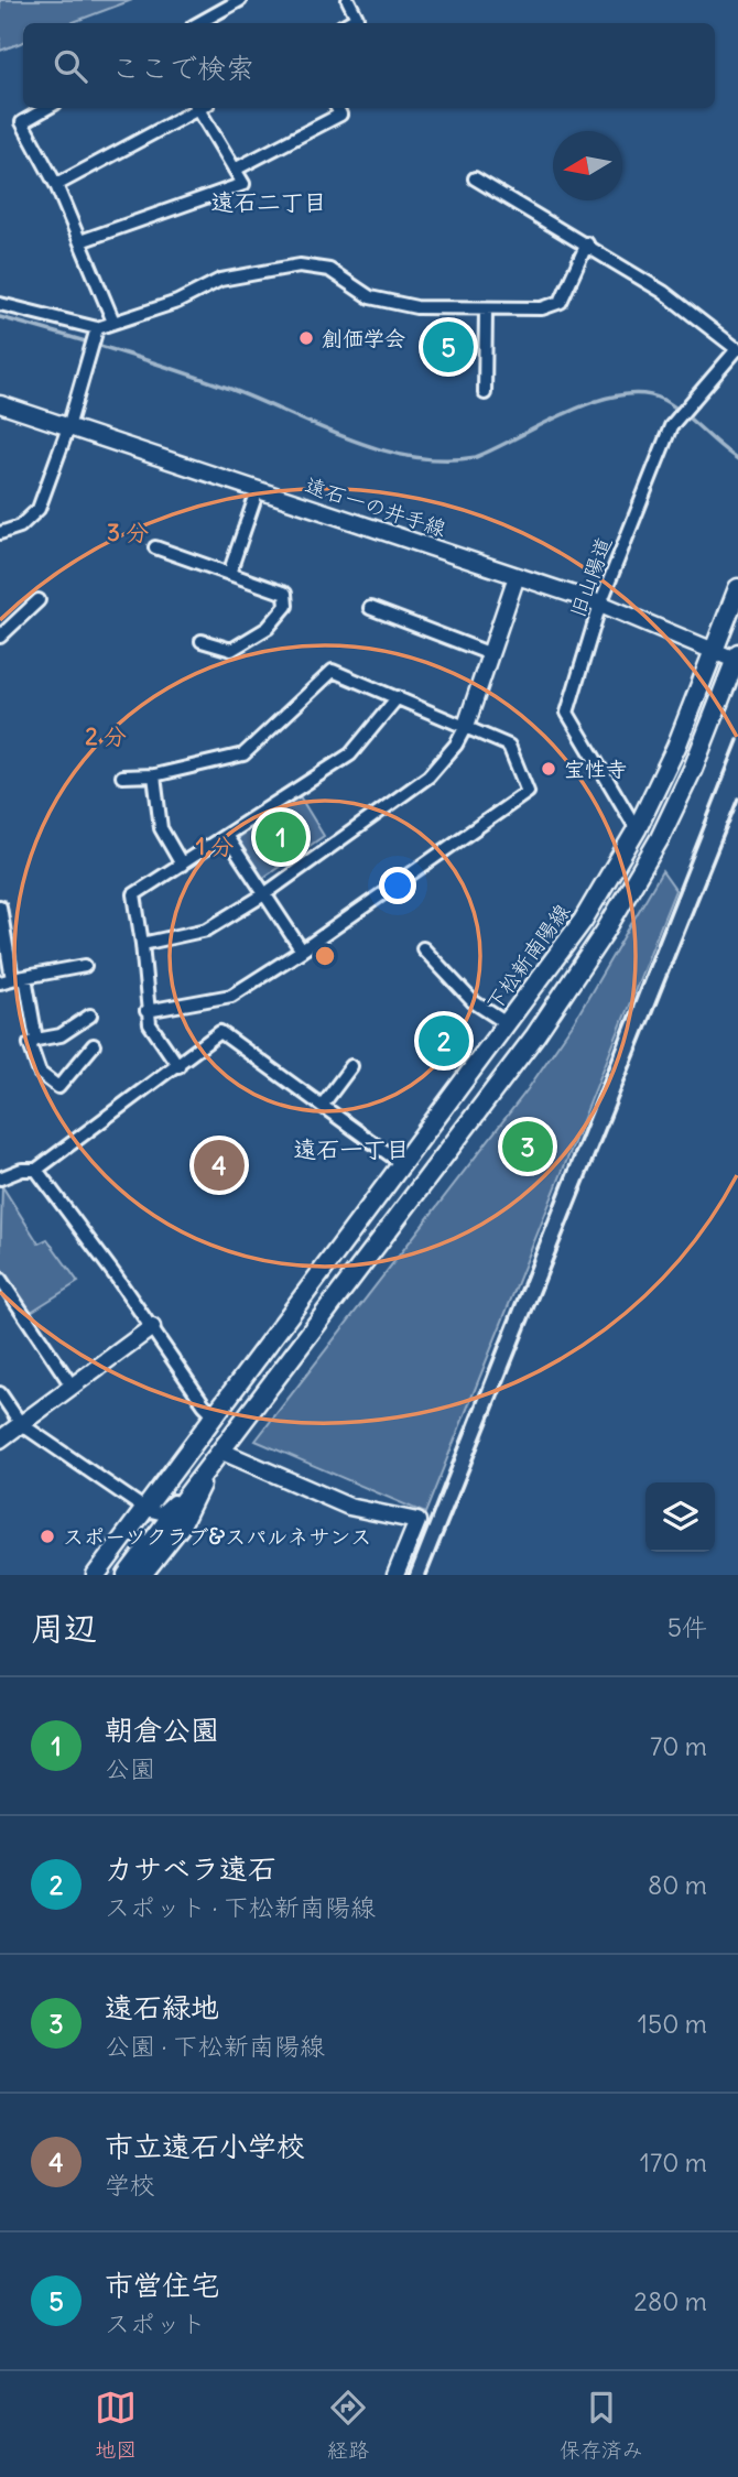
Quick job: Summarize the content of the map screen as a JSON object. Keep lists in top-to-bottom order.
{
  "streets": {
    "main road": ["下松新南陽線"],
    "street": ["遠石一の井手線", "旧山陽道"]
  },
  "crossings": [
    ["遠石一の井手線", "旧山陽道"],
    ["遠石一の井手線", "下松新南陽線"],
    ["旧山陽道", "下松新南陽線"]
  ],
  "districts": ["遠石二丁目", "遠石一丁目"],
  "places": ["創価学会", "宝性寺", "スポーツクラブ&スパルネサンス"],
  "north": "left",
  "page": {
    "search": "ここで検索",
    "pins": [
      "5",
      "1",
      "2",
      "3",
      "4"
    ],
    "heading": ["周辺", "5件"],
    "list": [
      {
        "mark": "1",
        "name": "朝倉公園",
        "note": "公園",
        "value": "70 m"
      },
      {
        "mark": "2",
        "name": "カサベラ遠石",
        "note": "スポット · 下松新南陽線",
        "value": "80 m"
      },
      {
        "mark": "3",
        "name": "遠石緑地",
        "note": "公園 · 下松新南陽線",
        "value": "150 m"
      },
      {
        "mark": "4",
        "name": "市立遠石小学校",
        "note": "学校",
        "value": "170 m"
      },
      {
        "mark": "5",
        "name": "市営住宅",
        "note": "スポット",
        "value": "280 m"
      }
    ],
    "nav": ["地図", "経路", "保存済み"]
  },
  "rings": ["3 分", "2 分", "1 分"]
}
